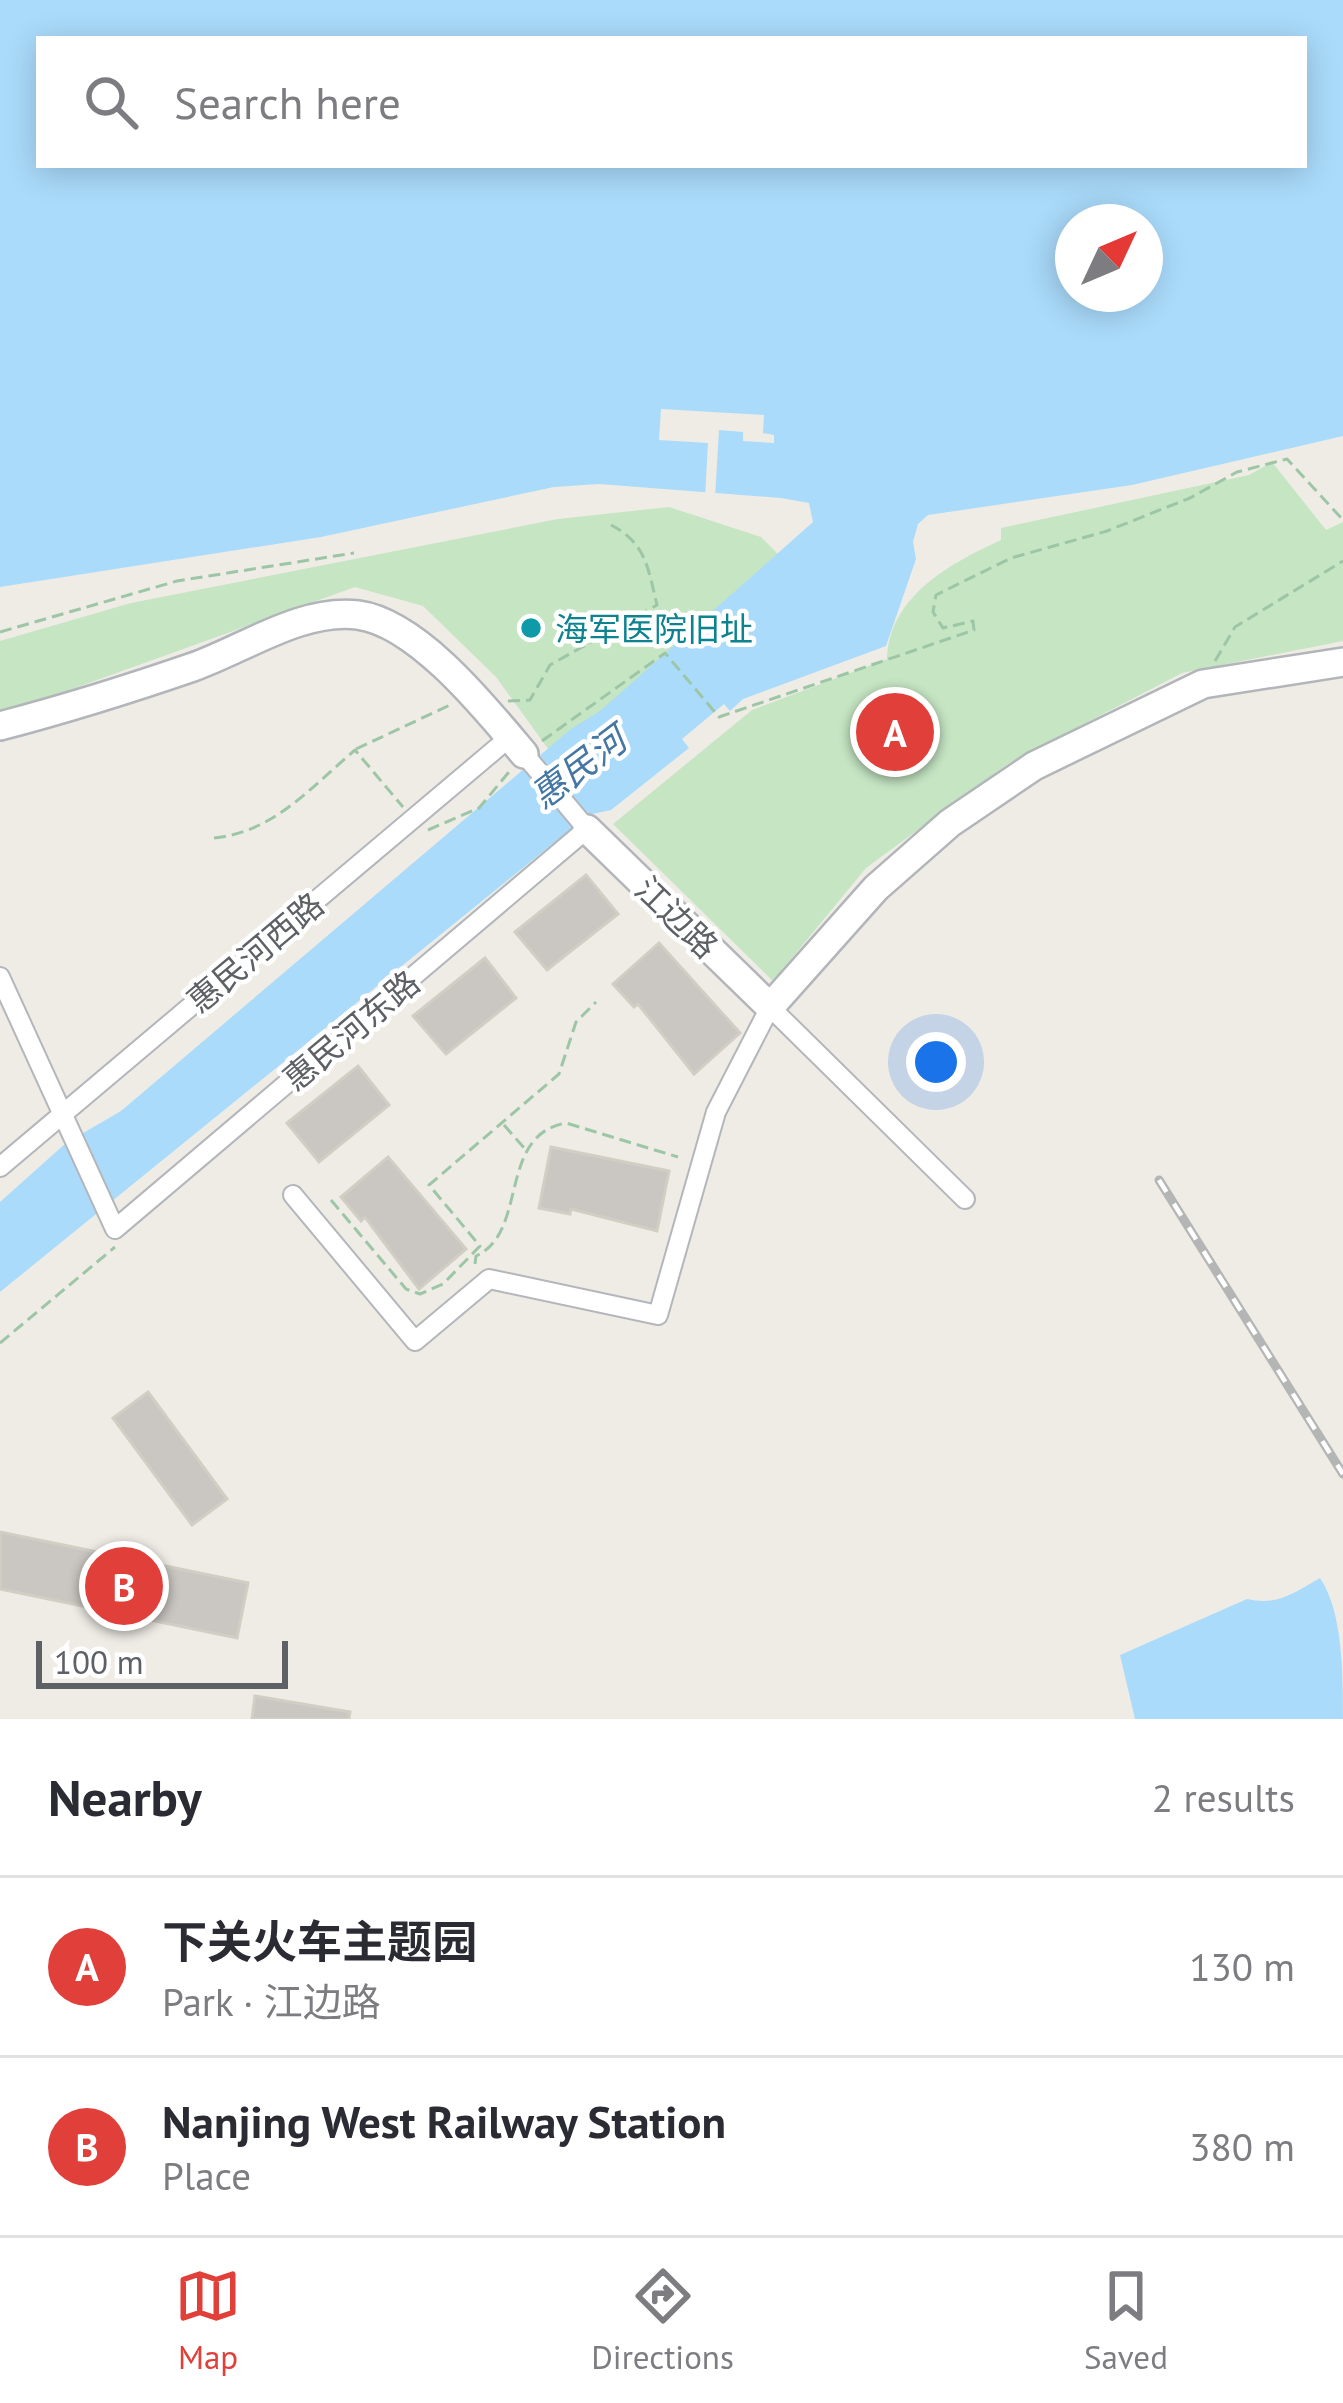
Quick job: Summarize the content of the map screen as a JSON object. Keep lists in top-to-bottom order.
{
  "streets": {
    "street": ["江边路", "惠民河西路", "惠民河东路"]
  },
  "crossings": [
    ["江边路", "惠民河西路"],
    ["江边路", "惠民河东路"],
    ["惠民河西路", "惠民河东路"]
  ],
  "water": ["惠民河"],
  "places": ["海军医院旧址"],
  "scale_bar": "100 m",
  "north": "top right",
  "page": {
    "search": "Search here",
    "pins": ["A", "B"],
    "scale": "100 m",
    "heading": ["Nearby", "2 results"],
    "list": [
      {
        "mark": "A",
        "name": "下关火车主题园",
        "note": "Park · 江边路",
        "value": "130 m"
      },
      {
        "mark": "B",
        "name": "Nanjing West Railway Station",
        "note": "Place",
        "value": "380 m"
      }
    ],
    "nav": ["Map", "Directions", "Saved"]
  }
}
